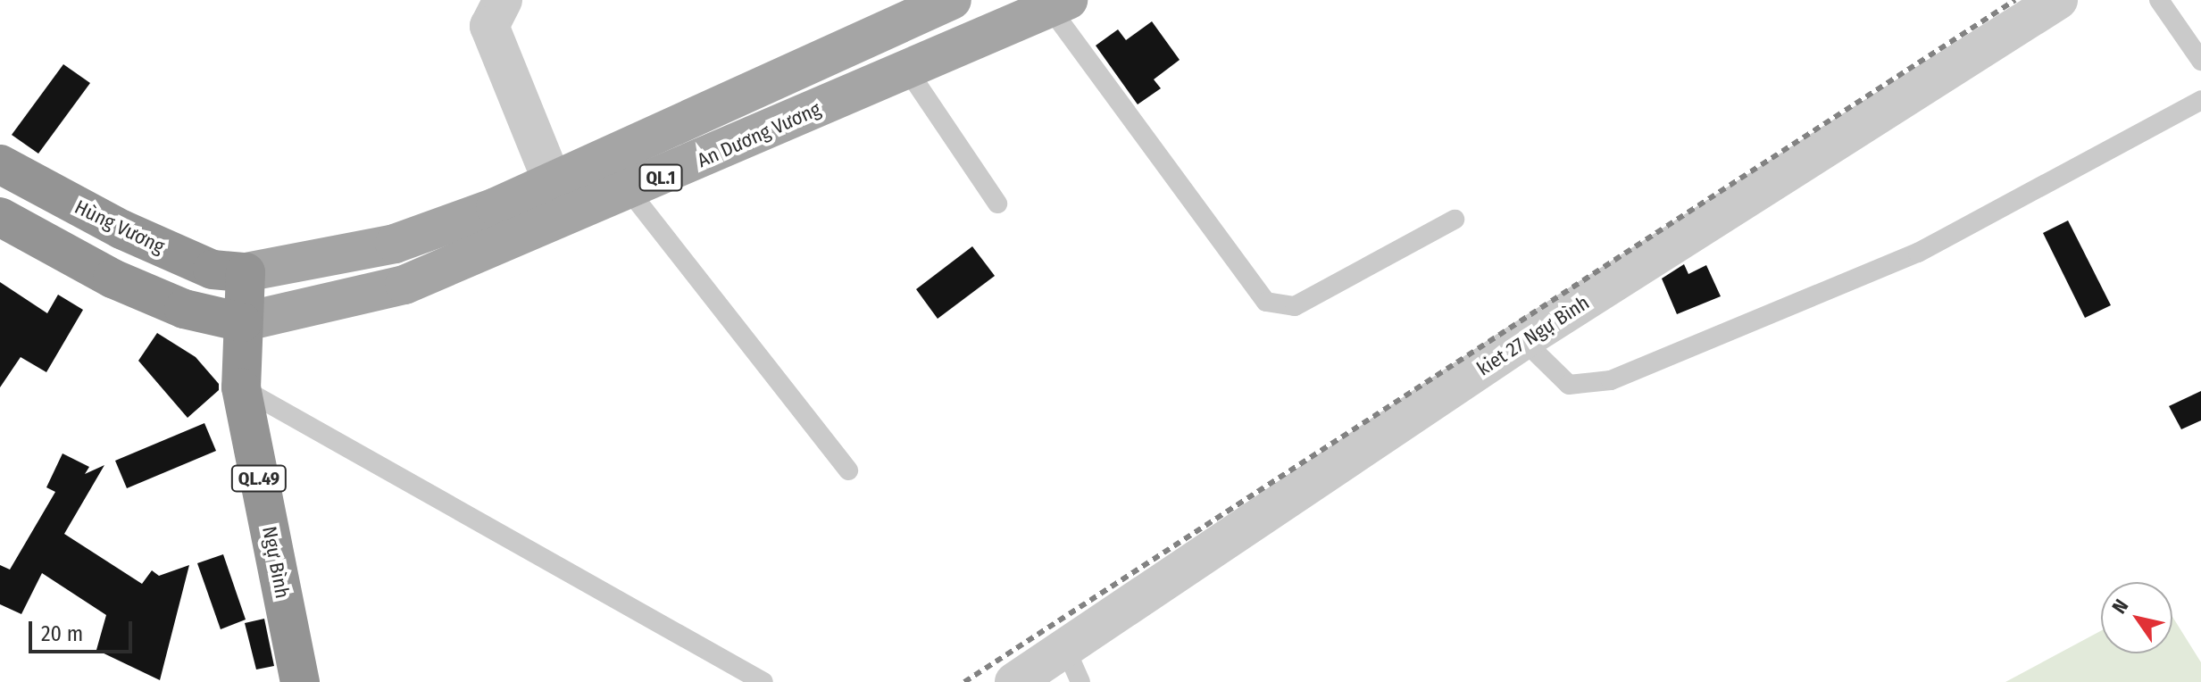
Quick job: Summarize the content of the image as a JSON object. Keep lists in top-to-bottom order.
{
  "streets": {
    "highway": [
      "QL.1",
      "Hùng Vương",
      "QL.49",
      "Ngự Bình"
    ],
    "main road": ["An Dương Vương"],
    "street": ["kiet 27 Ngự Bình"]
  },
  "crossings": [
    ["An Dương Vương", "QL.1"],
    ["An Dương Vương", "Ngự Bình"],
    ["QL.1", "Hùng Vương"],
    ["QL.1", "Ngự Bình"],
    ["Hùng Vương", "Ngự Bình"]
  ],
  "scale_bar": "20 m",
  "north": "top left"
}
